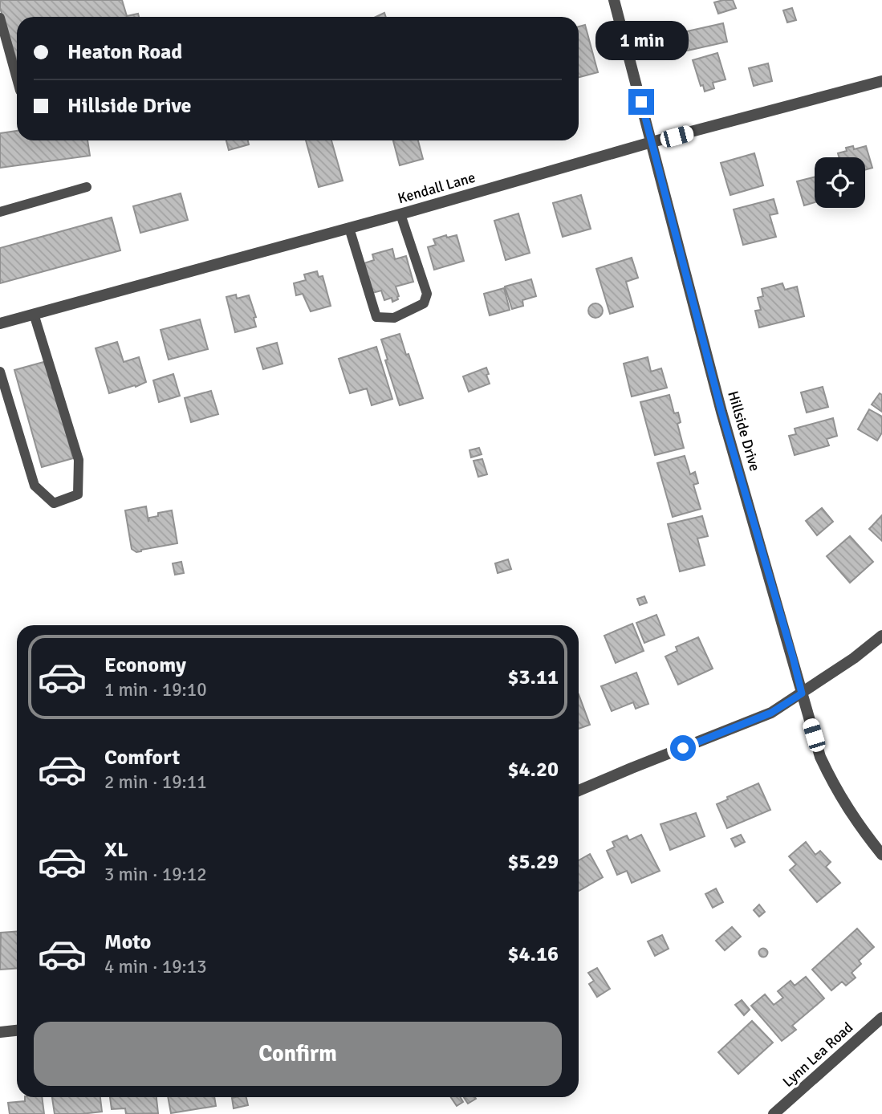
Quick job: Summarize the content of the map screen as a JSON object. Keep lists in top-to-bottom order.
{
  "streets": {
    "street": ["Kendall Lane", "Hillside Drive", "Lynn Lea Road"]
  },
  "crossings": [
    ["Kendall Lane", "Hillside Drive"]
  ],
  "page": {
    "banner": ["Heaton Road", "Hillside Drive"],
    "bubble": "1 min",
    "list": [
      {
        "name": "Economy",
        "note": "1 min · 19:10",
        "value": "$3.11"
      },
      {
        "name": "Comfort",
        "note": "2 min · 19:11",
        "value": "$4.20"
      },
      {
        "name": "XL",
        "note": "3 min · 19:12",
        "value": "$5.29"
      },
      {
        "name": "Moto",
        "note": "4 min · 19:13",
        "value": "$4.16"
      }
    ],
    "buttons": "Confirm"
  }
}
